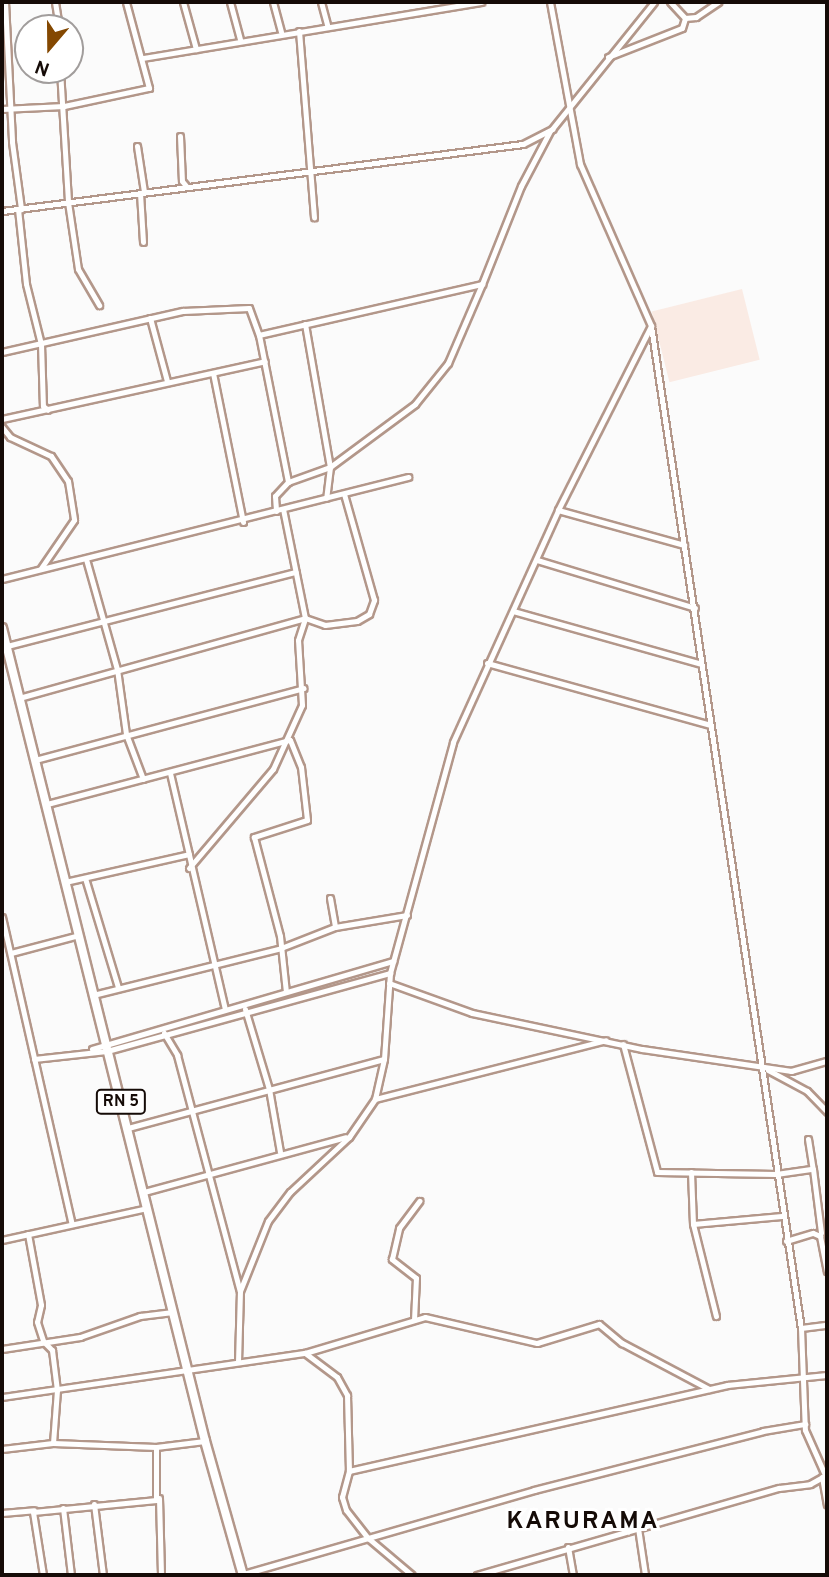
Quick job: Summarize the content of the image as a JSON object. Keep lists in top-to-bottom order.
{
  "streets": {
    "main road": ["RN 5"]
  },
  "districts": ["KARURAMA"],
  "north": "bottom"
}
